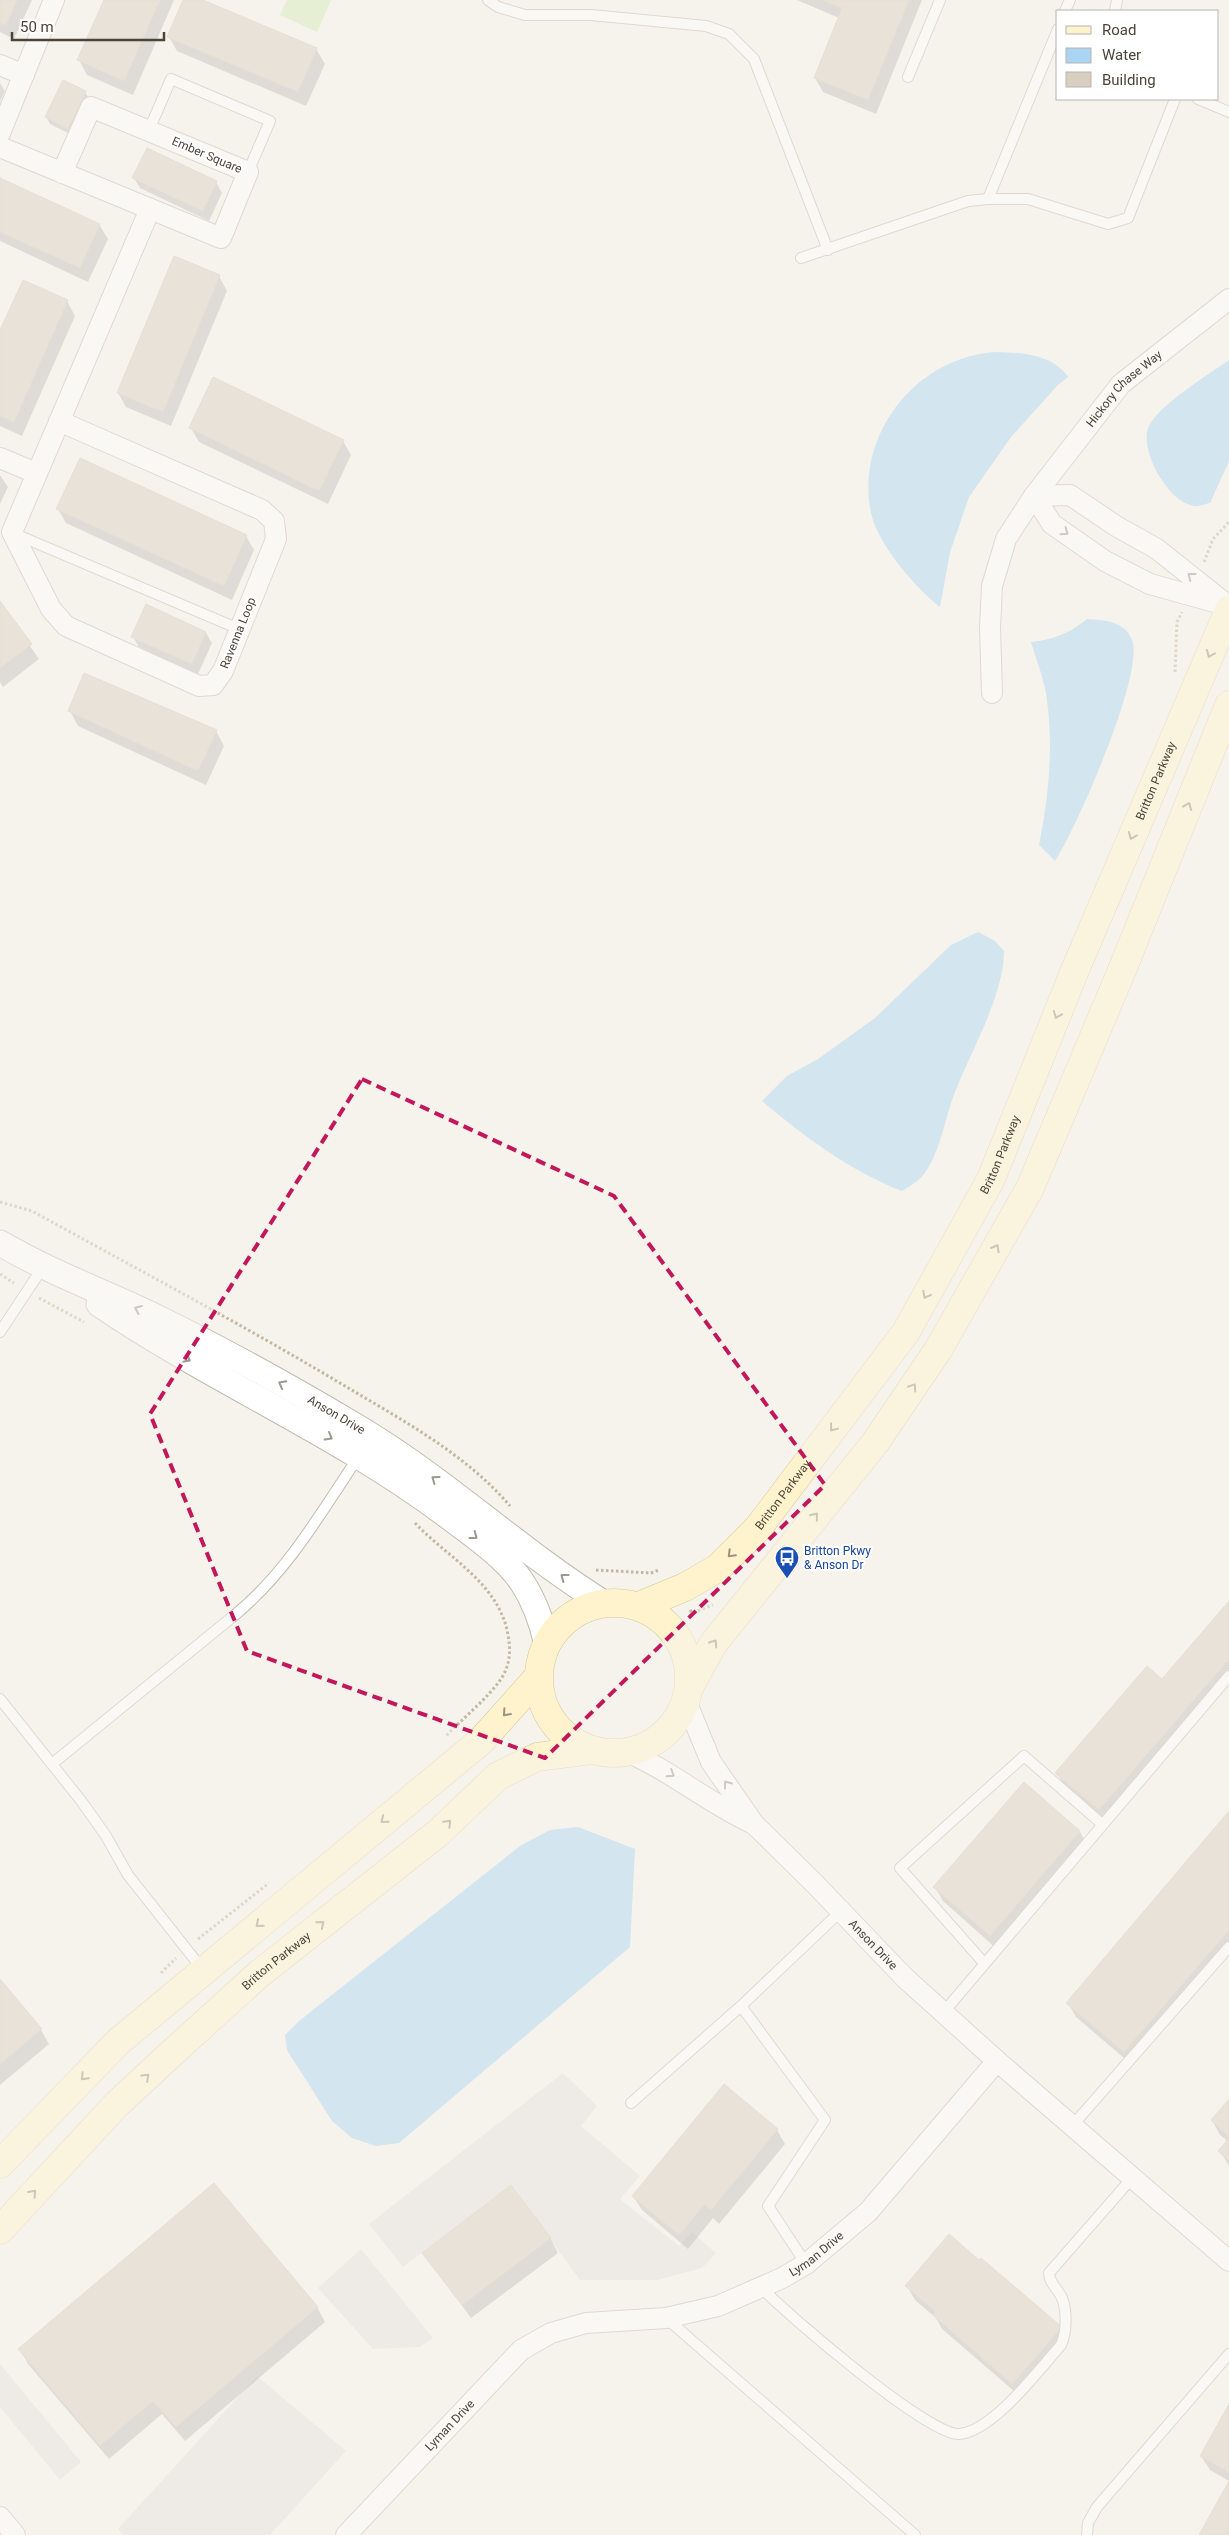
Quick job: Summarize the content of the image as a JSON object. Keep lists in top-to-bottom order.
{
  "streets": {
    "main road": ["Britton Parkway"],
    "street": [
      "Ember Square",
      "Hickory Chase Way",
      "Ravenna Loop",
      "Anson Drive",
      "Lyman Drive"
    ]
  },
  "crossings": [
    ["Britton Parkway", "Anson Drive"],
    ["Anson Drive", "Lyman Drive"]
  ],
  "places": {
    "bus stop": ["Britton Pkwy & Anson Dr"]
  },
  "legend": ["Road", "Water", "Building"],
  "scale_bar": "50 m"
}
